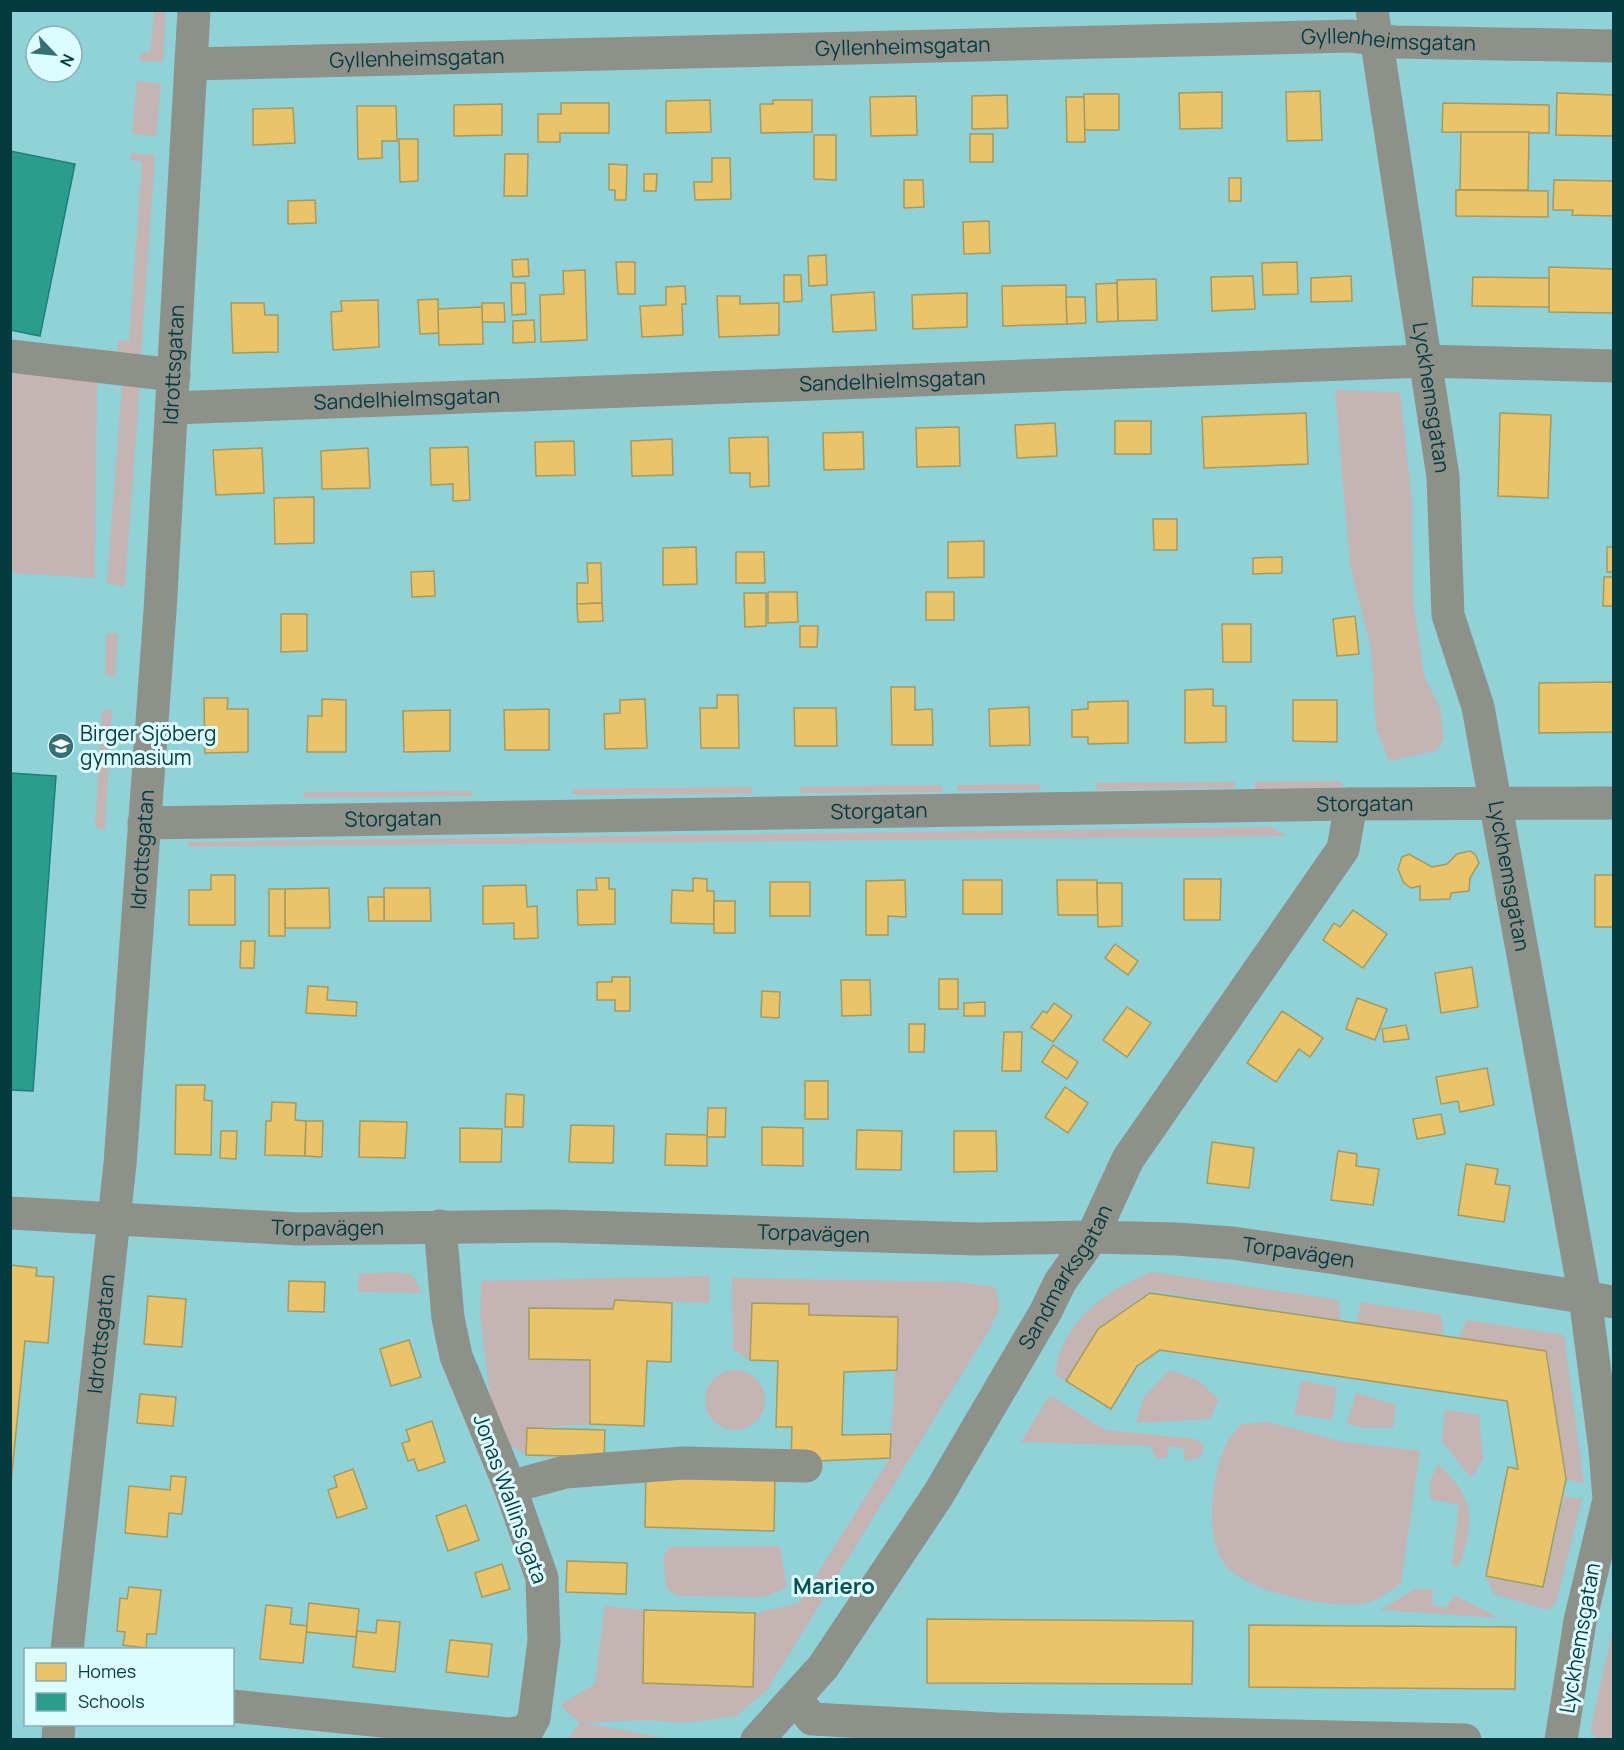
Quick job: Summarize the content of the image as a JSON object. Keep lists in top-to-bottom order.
{
  "streets": {
    "street": [
      "Gyllenheimsgatan",
      "Idrottsgatan",
      "Sandelhielmsgatan",
      "Lyckhemsgatan",
      "Storgatan",
      "Torpavägen",
      "Sandmarksgatan",
      "Jonas Wallins gata"
    ]
  },
  "crossings": [
    ["Gyllenheimsgatan", "Idrottsgatan"],
    ["Gyllenheimsgatan", "Lyckhemsgatan"],
    ["Idrottsgatan", "Sandelhielmsgatan"],
    ["Idrottsgatan", "Storgatan"],
    ["Idrottsgatan", "Torpavägen"],
    ["Sandelhielmsgatan", "Lyckhemsgatan"],
    ["Lyckhemsgatan", "Storgatan"],
    ["Lyckhemsgatan", "Torpavägen"],
    ["Storgatan", "Sandmarksgatan"],
    ["Torpavägen", "Sandmarksgatan"],
    ["Torpavägen", "Jonas Wallins gata"]
  ],
  "districts": ["Mariero"],
  "places": {
    "school or university": ["Birger Sjöberg gymnasium"]
  },
  "legend": ["Homes", "Schools"],
  "north": "bottom right"
}
